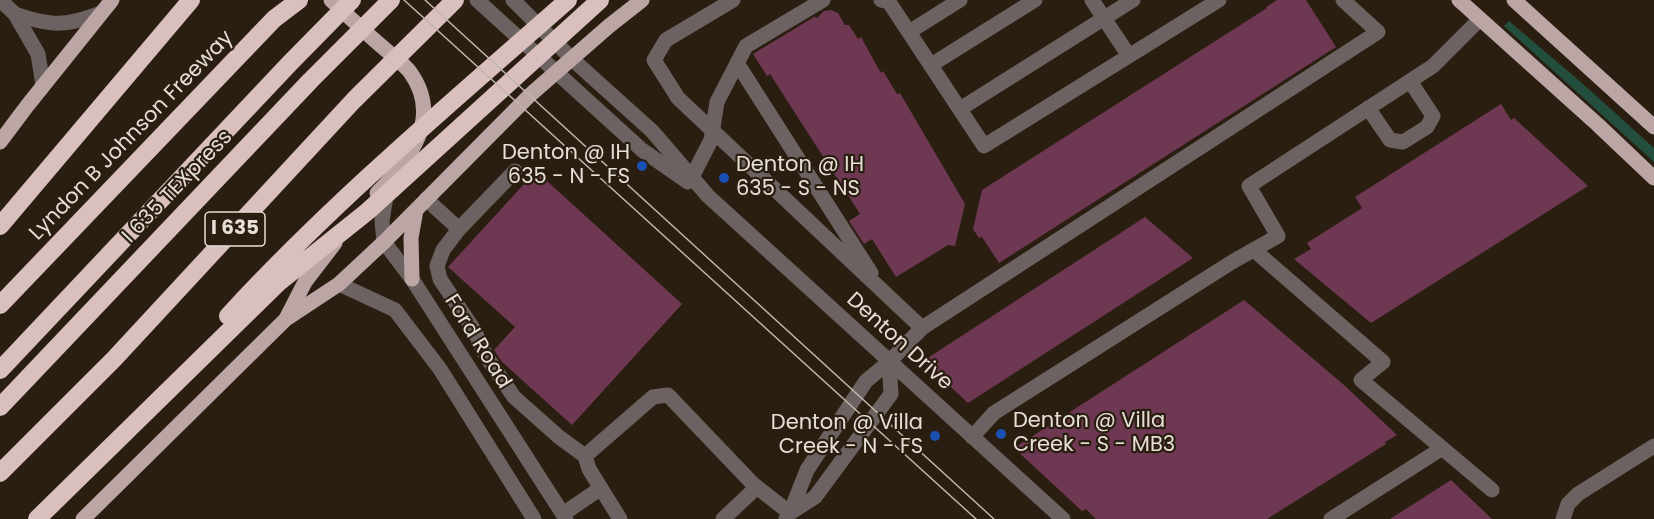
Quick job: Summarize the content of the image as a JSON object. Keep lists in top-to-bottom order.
{
  "streets": {
    "highway": ["Lyndon B Johnson Freeway", "I 635 TEXpress", "I 635"],
    "street": ["Ford Road", "Denton Drive"]
  },
  "places": [
    "Denton @ IH 635 - N - FS",
    "Denton @ IH 635 - S - NS",
    "Denton @ Villa Creek - S - MB3",
    "Denton @ Villa Creek - N - FS"
  ]
}
